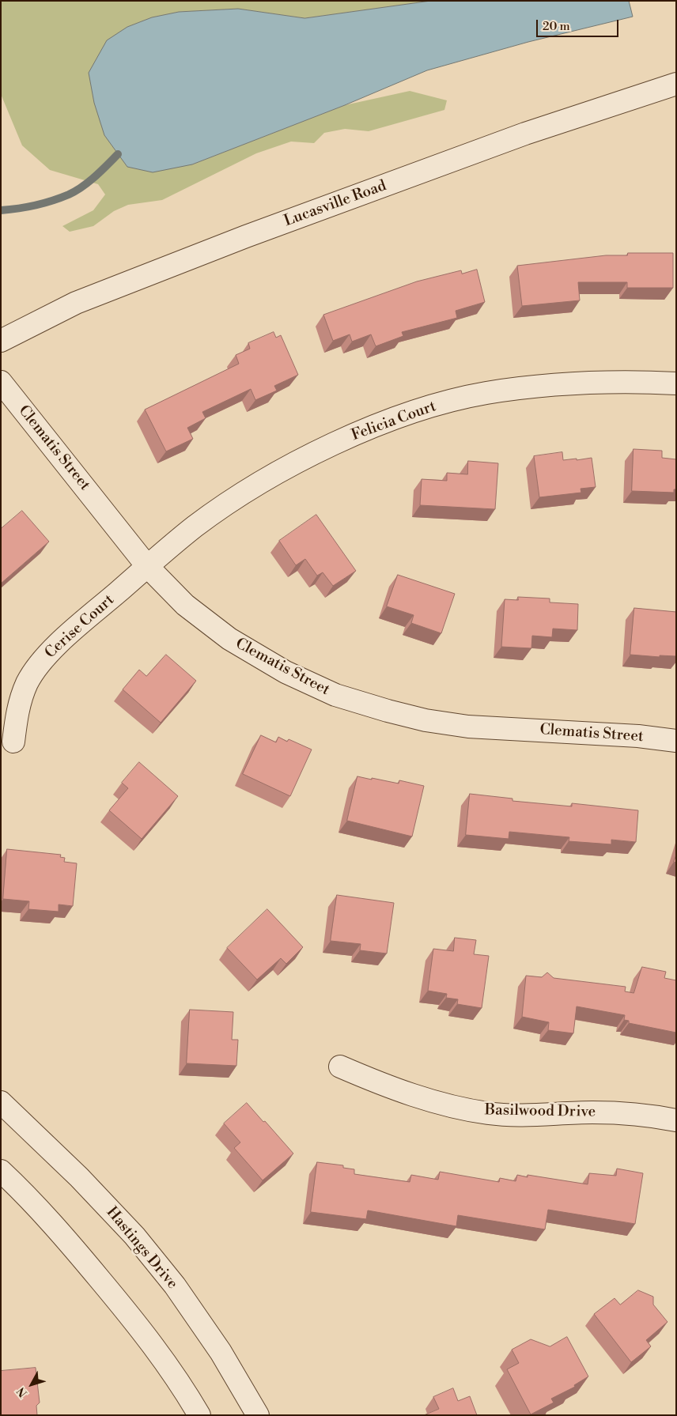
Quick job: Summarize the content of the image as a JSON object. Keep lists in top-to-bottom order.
{
  "streets": {
    "street": [
      "Lucasville Road",
      "Felicia Court",
      "Clematis Street",
      "Cerise Court",
      "Basilwood Drive",
      "Hastings Drive"
    ]
  },
  "crossings": [
    ["Felicia Court", "Clematis Street"],
    ["Felicia Court", "Cerise Court"],
    ["Clematis Street", "Cerise Court"]
  ],
  "scale_bar": "20 m",
  "north": "bottom left"
}
